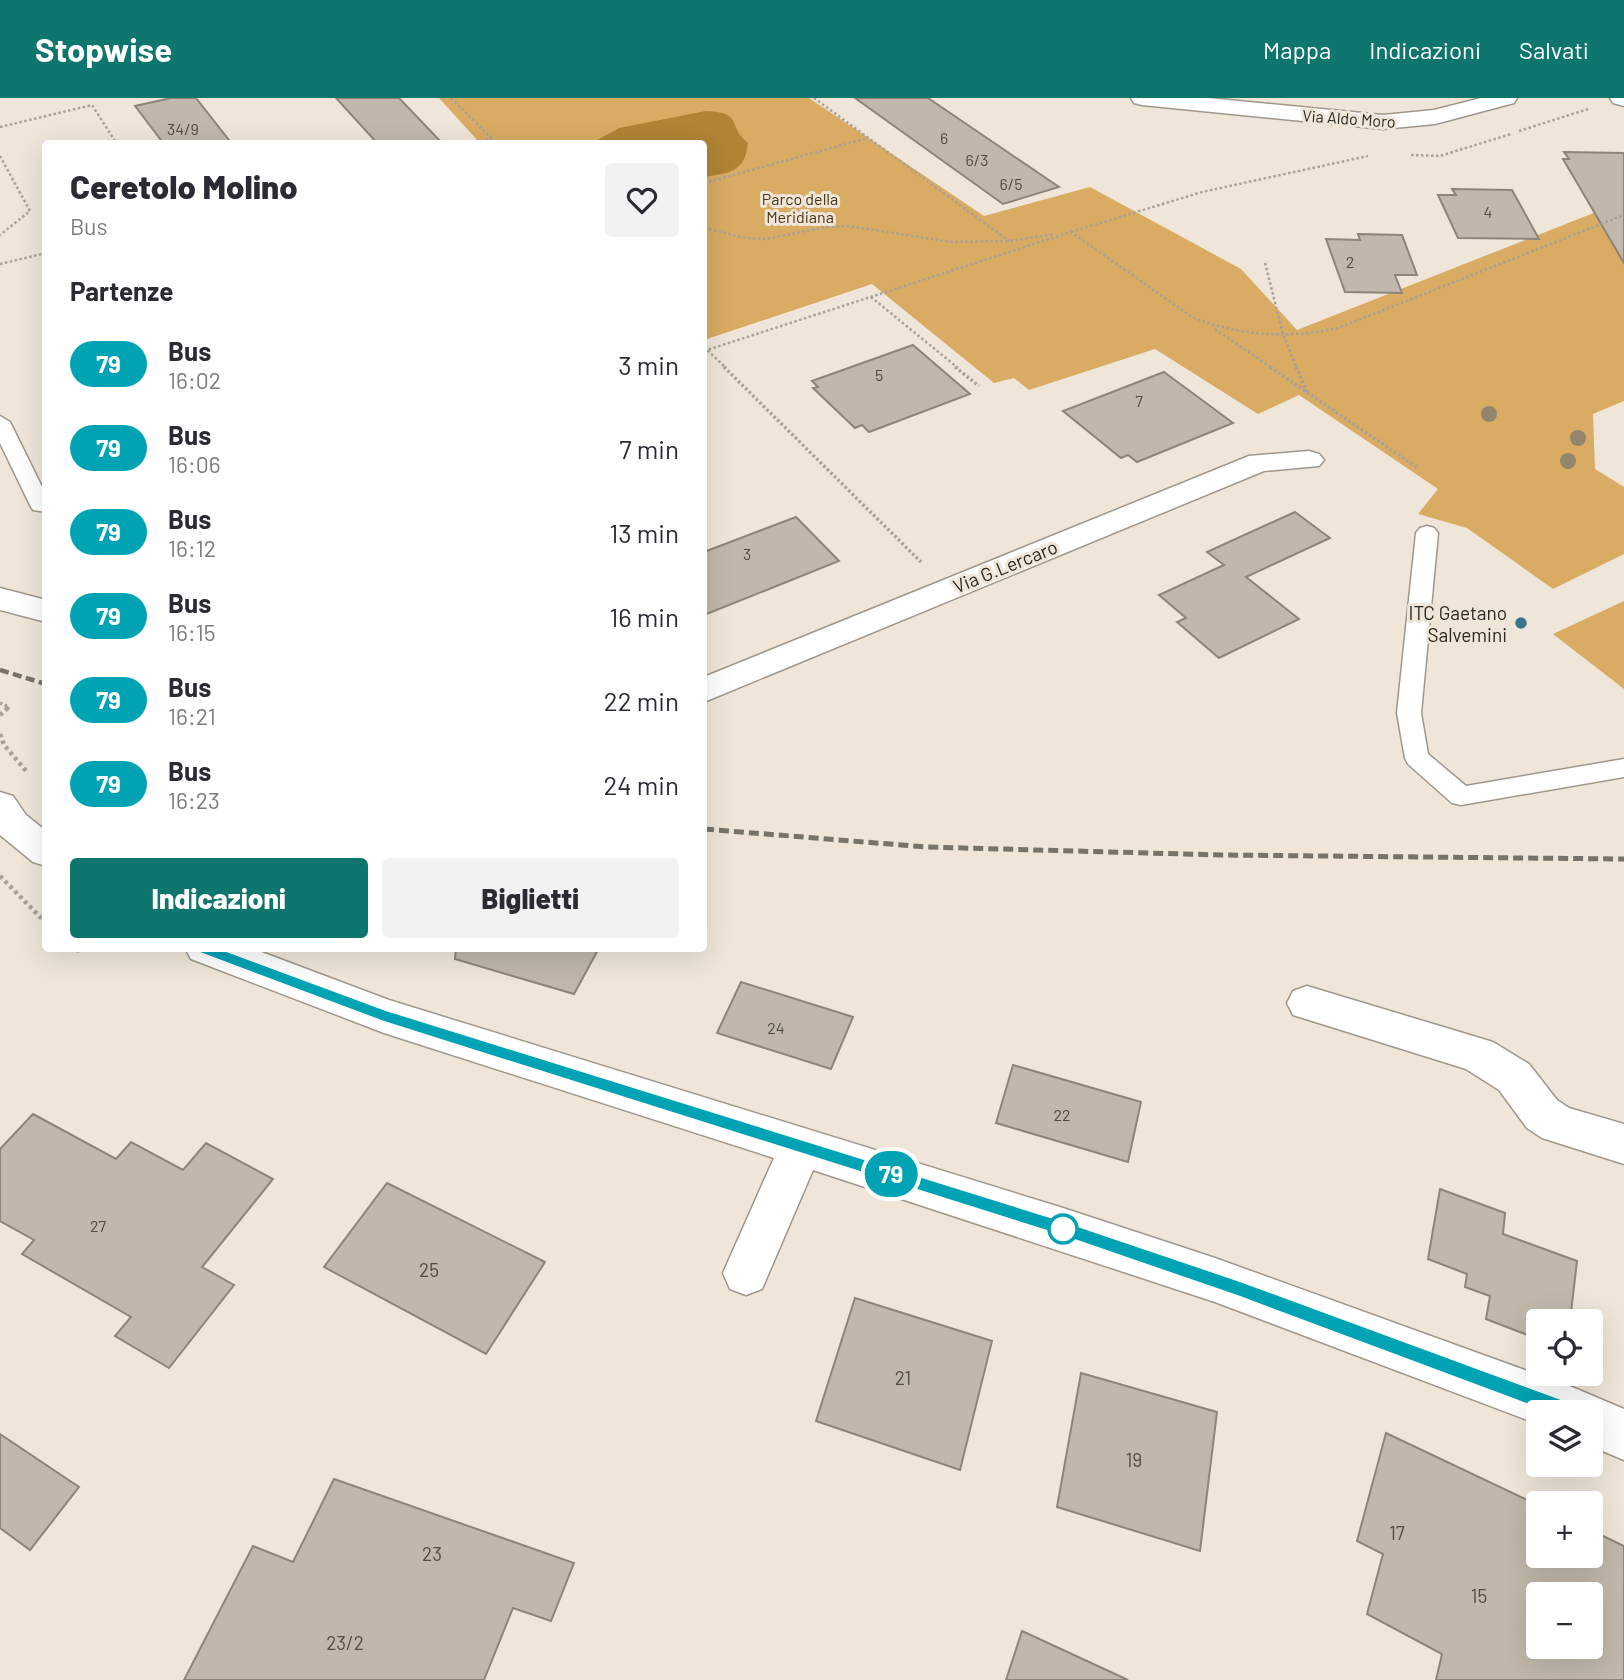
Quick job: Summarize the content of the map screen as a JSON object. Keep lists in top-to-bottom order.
{
  "streets": {
    "street": ["Via Aldo Moro", "Via G.Lercaro"]
  },
  "parks": ["Parco della Meridiana"],
  "places": ["ITC Gaetano Salvemini"],
  "lines": ["bus line 79"],
  "house_numbers": [
    "34/9",
    "6",
    "6/3",
    "6/5",
    "4",
    "2",
    "5",
    "7",
    "3",
    "24",
    "22",
    "27",
    "25",
    "21",
    "19",
    "17",
    "23",
    "15",
    "23/2"
  ],
  "page": {
    "header": "Stopwise",
    "nav": ["Mappa", "Indicazioni", "Salvati"],
    "on_map": "79",
    "heading": [
      ["Ceretolo Molino", "Bus"],
      "Partenze"
    ],
    "list": [
      {
        "mark": "79",
        "name": "Bus",
        "note": "16:02",
        "value": "3 min"
      },
      {
        "mark": "79",
        "name": "Bus",
        "note": "16:06",
        "value": "7 min"
      },
      {
        "mark": "79",
        "name": "Bus",
        "note": "16:12",
        "value": "13 min"
      },
      {
        "mark": "79",
        "name": "Bus",
        "note": "16:15",
        "value": "16 min"
      },
      {
        "mark": "79",
        "name": "Bus",
        "note": "16:21",
        "value": "22 min"
      },
      {
        "mark": "79",
        "name": "Bus",
        "note": "16:23",
        "value": "24 min"
      }
    ],
    "buttons": ["Indicazioni", "Biglietti"],
    "map_buttons": ["+", "−"]
  }
}
